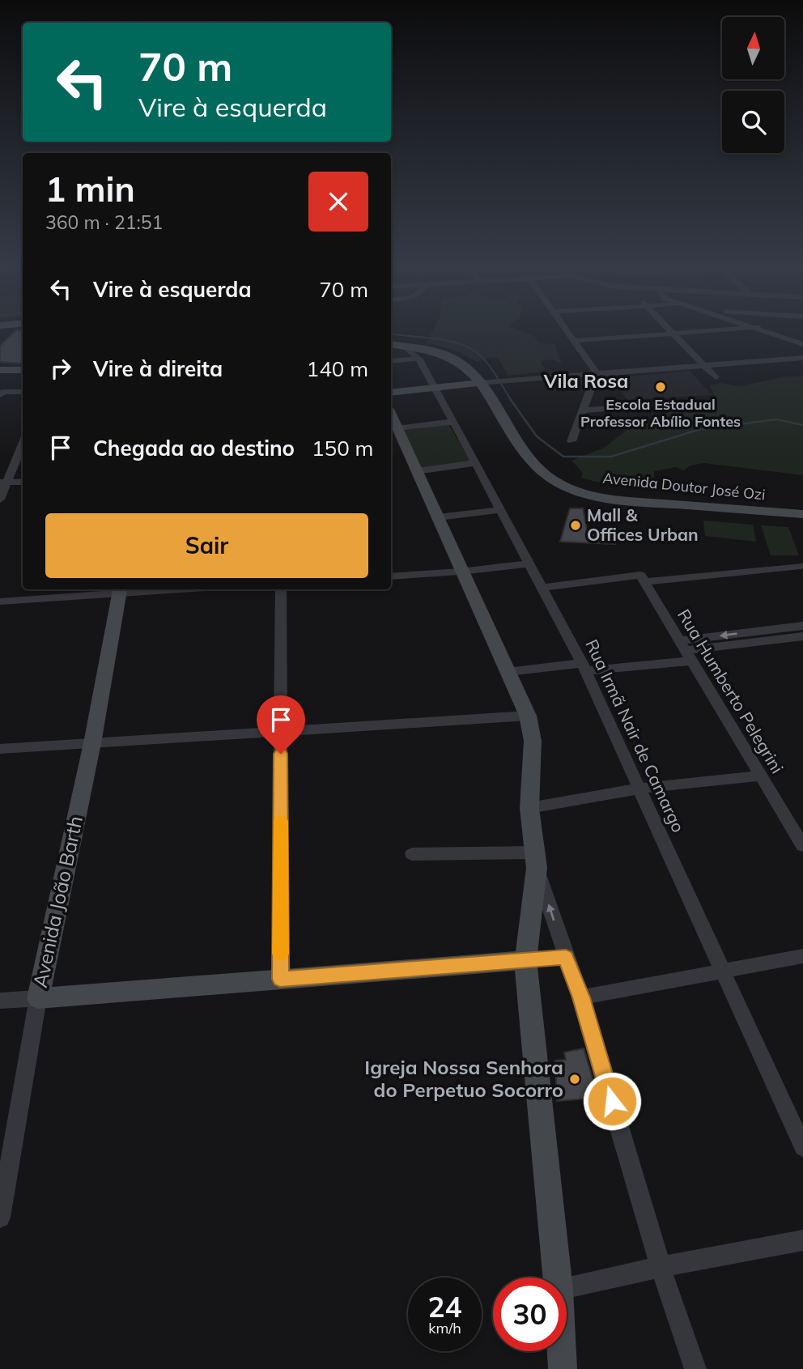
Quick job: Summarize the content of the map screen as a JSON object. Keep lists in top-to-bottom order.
{
  "streets": {
    "main road": ["Avenida Doutor José Ozi", "Avenida João Barth"],
    "street": ["Rua Humberto Pelegrini", "Rua Irmã Nair de Camargo"]
  },
  "crossings": [
    ["Avenida Doutor José Ozi", "Rua Irmã Nair de Camargo"]
  ],
  "districts": ["Vila Rosa"],
  "places": ["Escola Estadual Professor Abílio Fontes", "Mall & Offices Urban", "Igreja Nossa Senhora do Perpetuo Socorro"],
  "north": "top",
  "page": {
    "turn": ["70 m", "Vire à esquerda"],
    "heading": ["1 min", "360 m · 21:51"],
    "list": [
      {
        "name": "Vire à esquerda",
        "value": "70 m"
      },
      {
        "name": "Vire à direita",
        "value": "140 m"
      },
      {
        "name": "Chegada ao destino",
        "value": "150 m"
      }
    ],
    "buttons": "Sair",
    "speed": "24 km/h",
    "limit": "30"
  }
}
